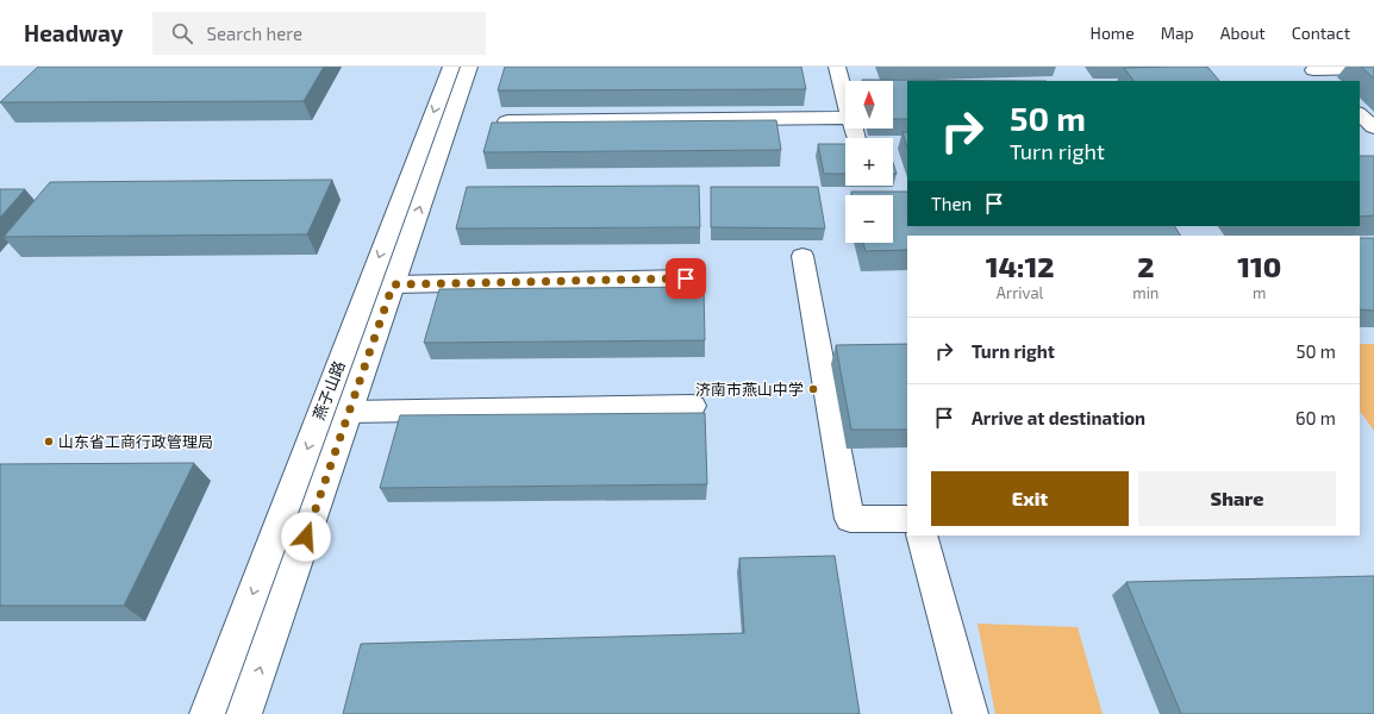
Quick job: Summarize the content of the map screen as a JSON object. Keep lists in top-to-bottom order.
{
  "streets": {
    "street": ["燕子山路"]
  },
  "places": ["济南市燕山中学", "山东省工商行政管理局"],
  "north": "top",
  "page": {
    "header": "Headway",
    "search": "Search here",
    "nav": [
      "Home",
      "Map",
      "About",
      "Contact"
    ],
    "map_buttons": ["+", "−"],
    "turn": ["50 m", "Turn right"],
    "then": "Then",
    "eta": [
      "14:12",
      "Arrival",
      "2",
      "min",
      "110",
      "m"
    ],
    "list": [
      {
        "name": "Turn right",
        "value": "50 m"
      },
      {
        "name": "Arrive at destination",
        "value": "60 m"
      }
    ],
    "buttons": ["Exit", "Share"]
  }
}
